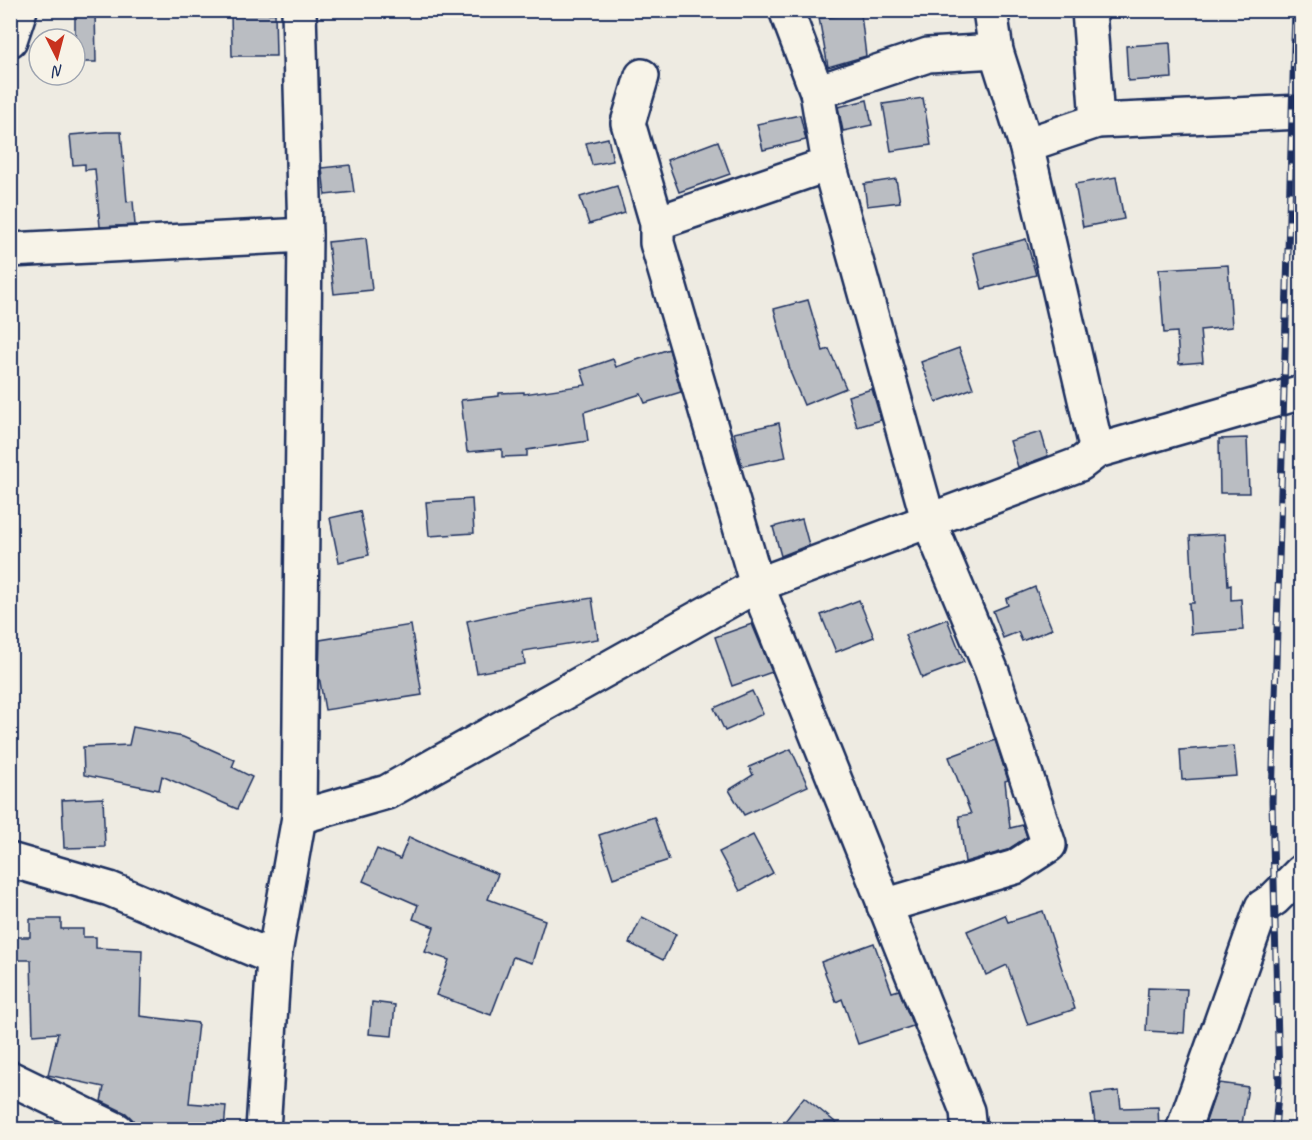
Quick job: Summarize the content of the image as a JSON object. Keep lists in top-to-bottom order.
{
  "north": "bottom"
}
